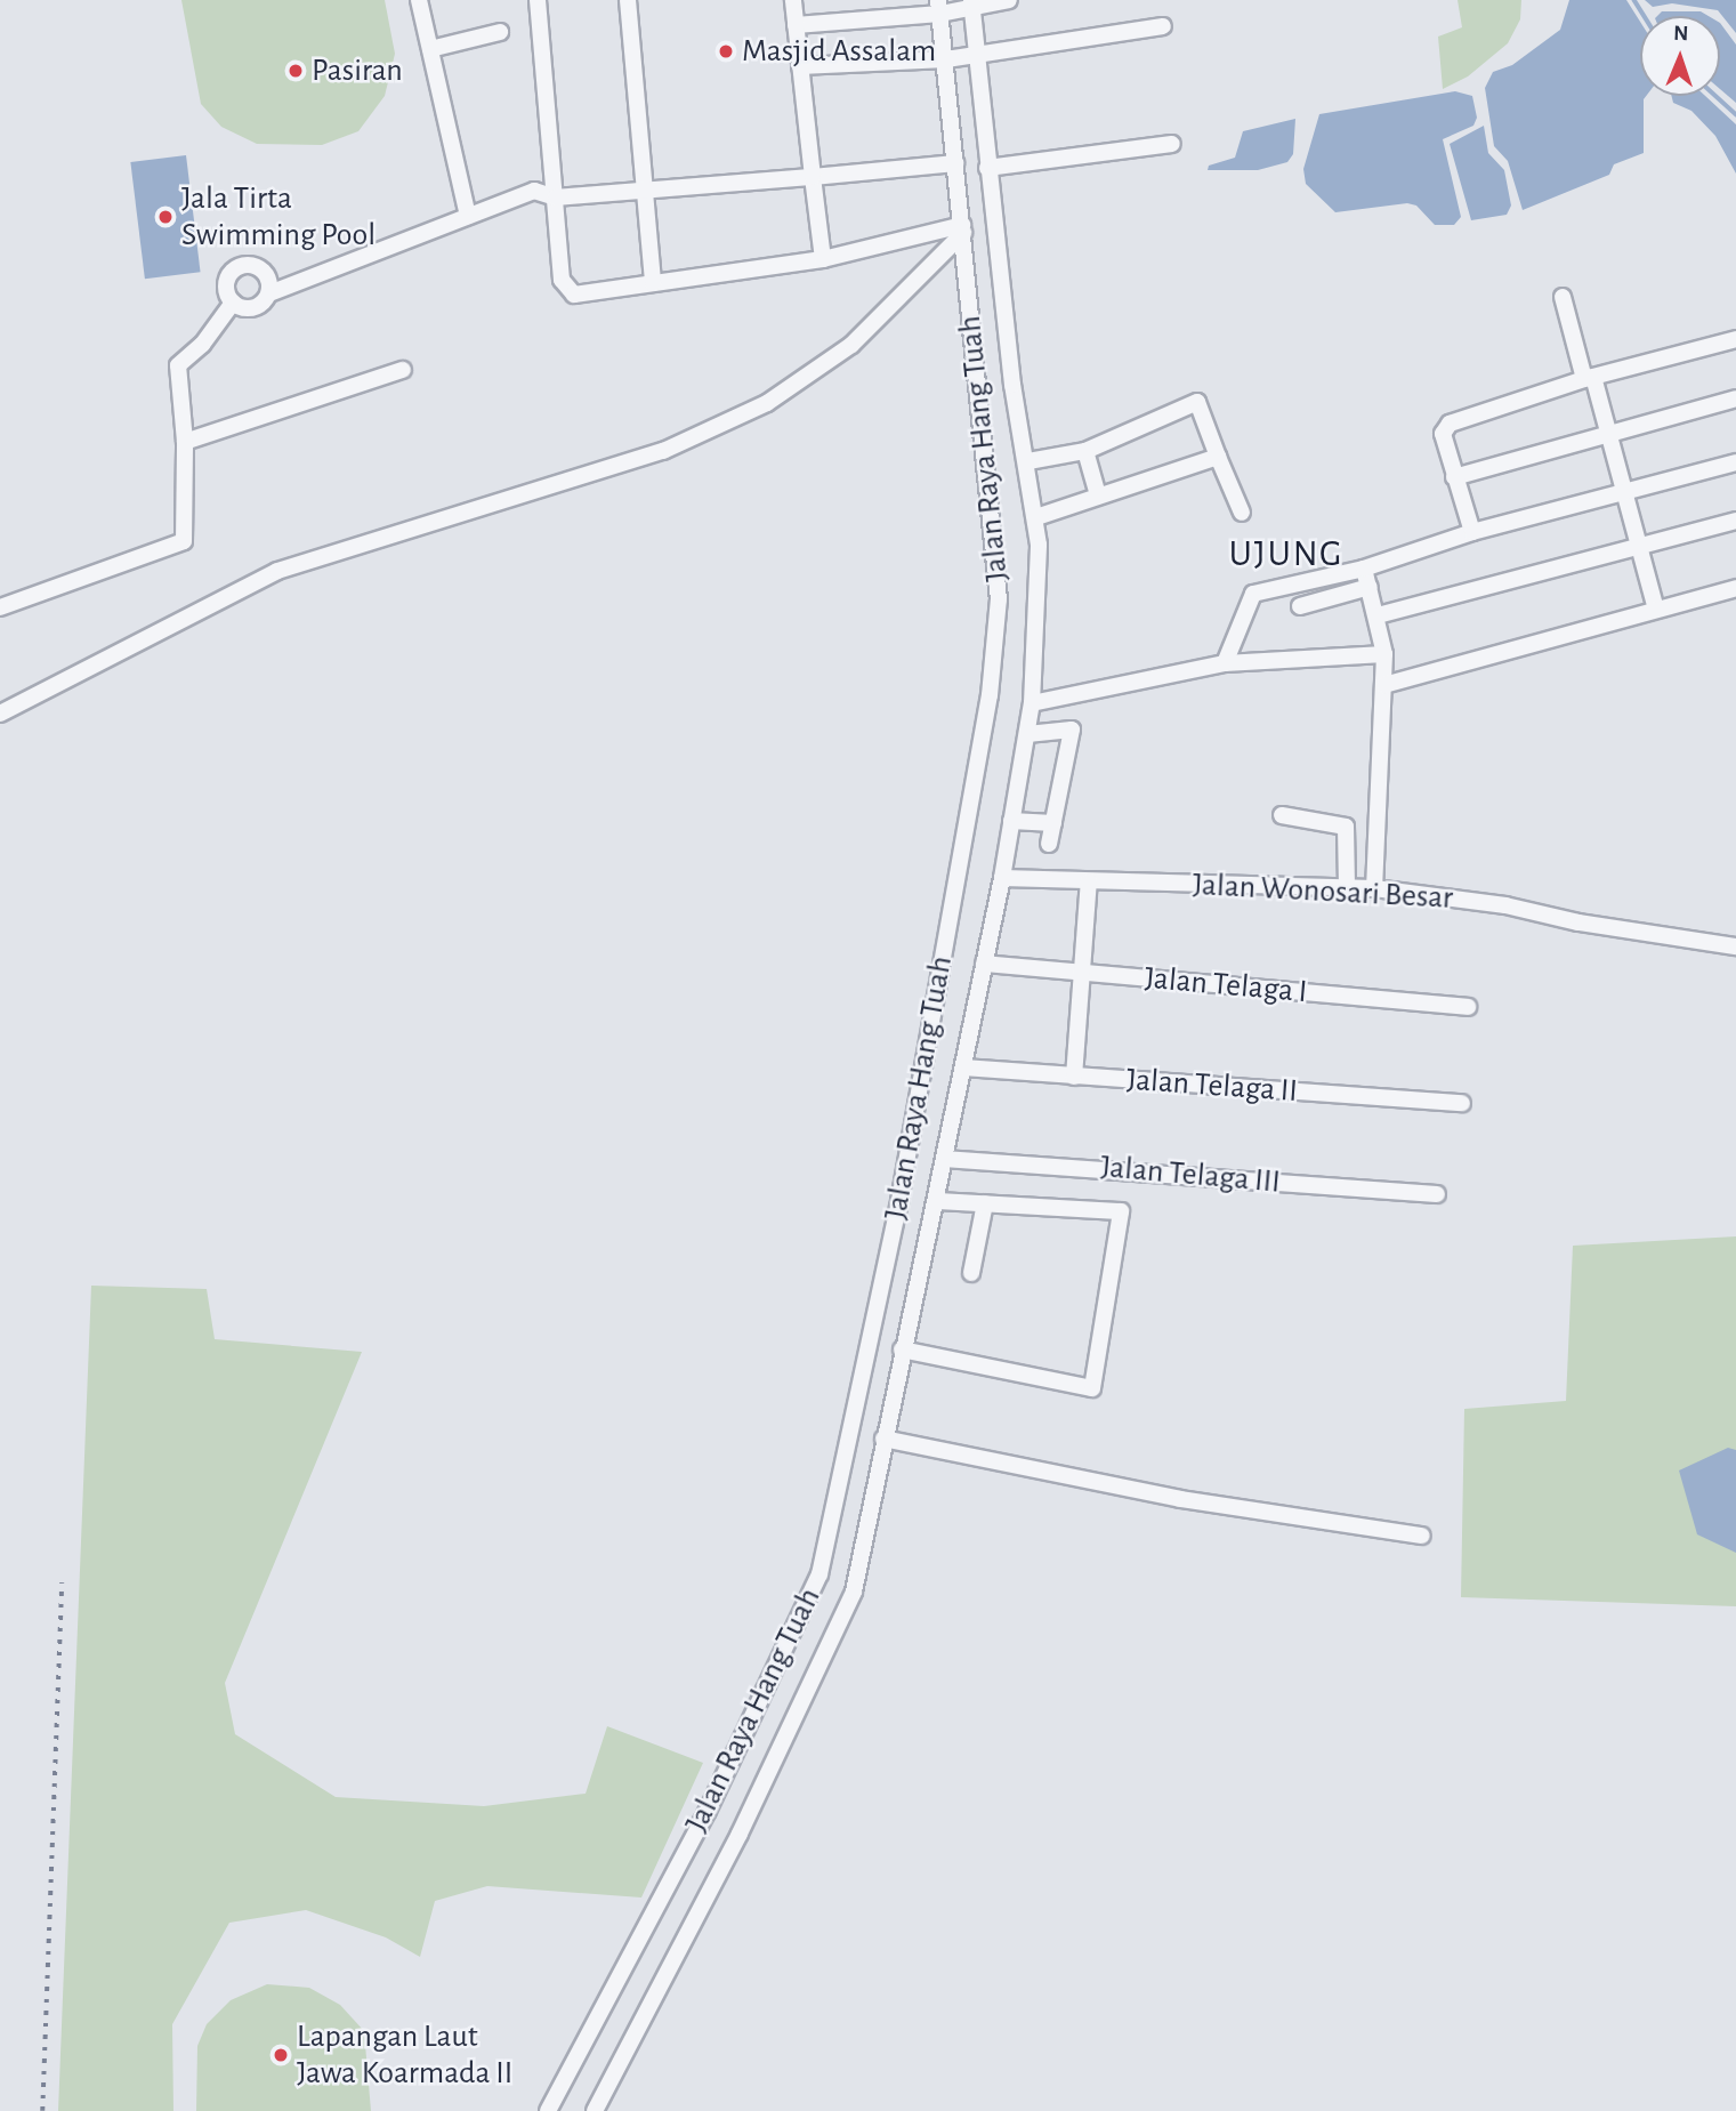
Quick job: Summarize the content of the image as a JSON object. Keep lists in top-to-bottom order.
{
  "streets": {
    "street": [
      "Jalan Raya Hang Tuah",
      "Jalan Wonosari Besar",
      "Jalan Telaga I",
      "Jalan Telaga II",
      "Jalan Telaga III"
    ]
  },
  "crossings": [
    ["Jalan Raya Hang Tuah", "Jalan Wonosari Besar"],
    ["Jalan Raya Hang Tuah", "Jalan Telaga I"],
    ["Jalan Raya Hang Tuah", "Jalan Telaga II"],
    ["Jalan Raya Hang Tuah", "Jalan Telaga III"]
  ],
  "districts": ["UJUNG"],
  "places": [
    "Masjid Assalam",
    "Pasiran",
    "Jala Tirta Swimming Pool",
    "Lapangan Laut Jawa Koarmada II"
  ],
  "north": "top"
}
